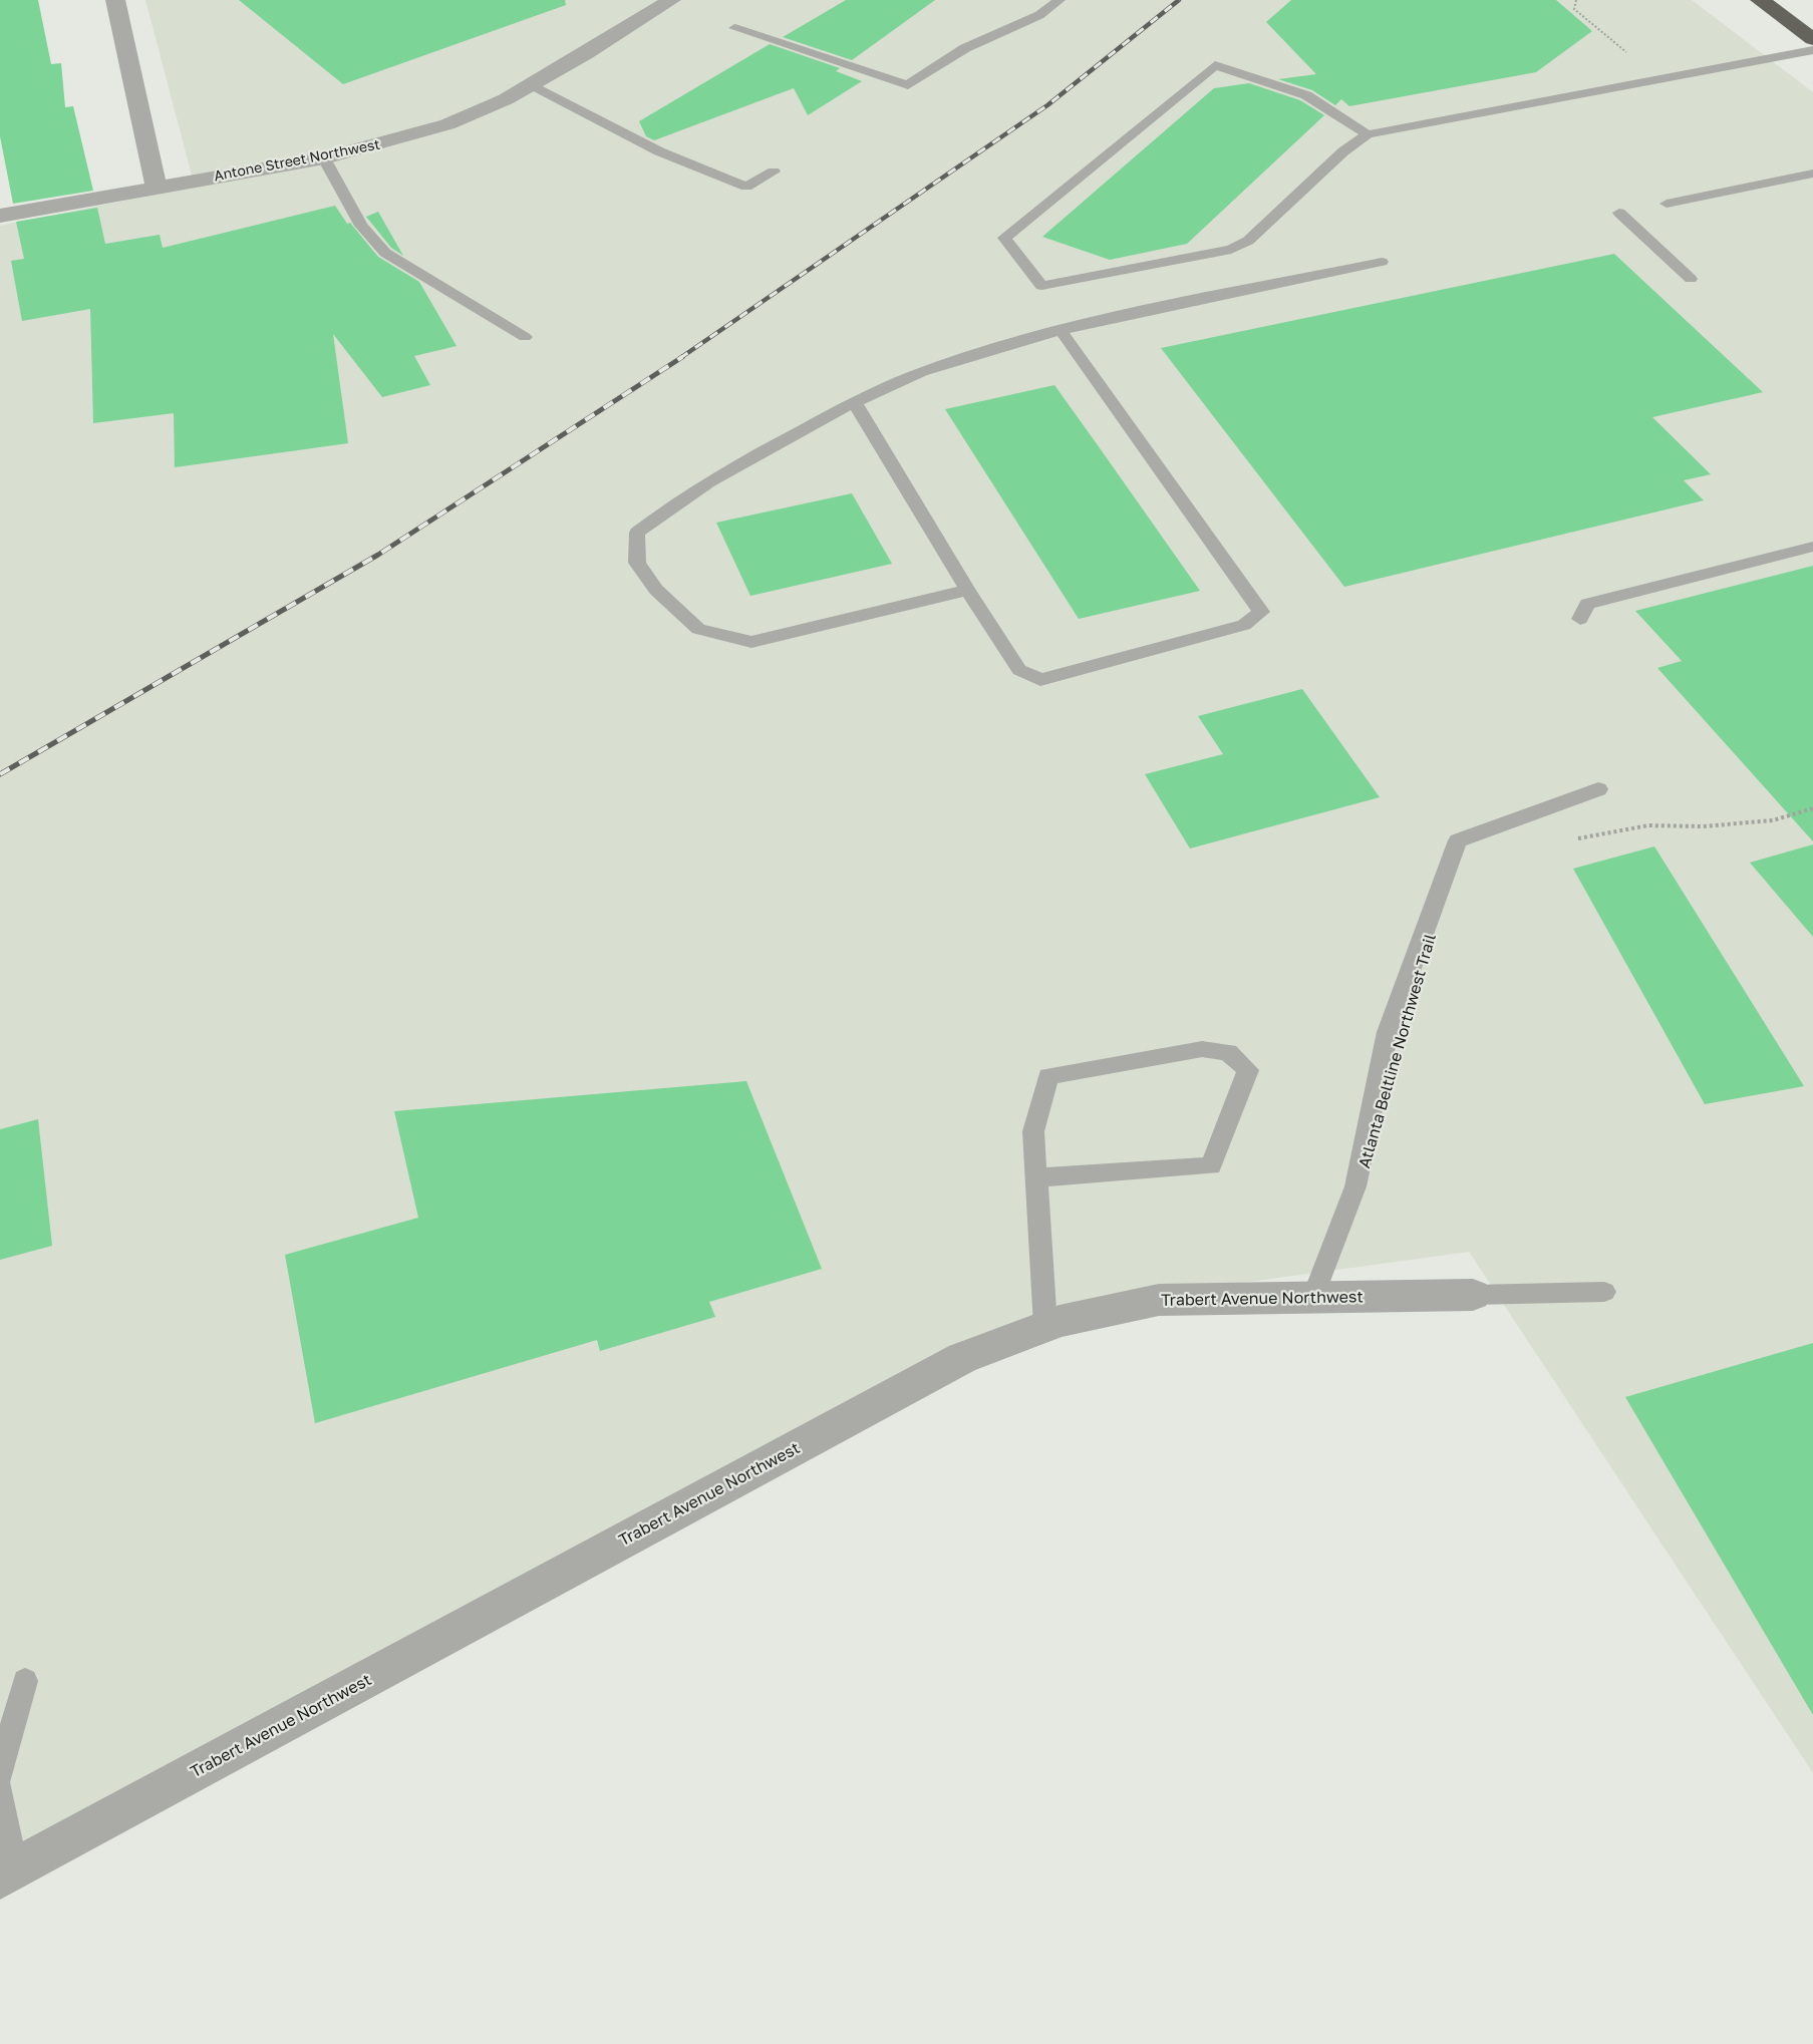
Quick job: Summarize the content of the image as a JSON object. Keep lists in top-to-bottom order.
{
  "streets": {
    "street": ["Antone Street Northwest", "Trabert Avenue Northwest"]
  }
}
